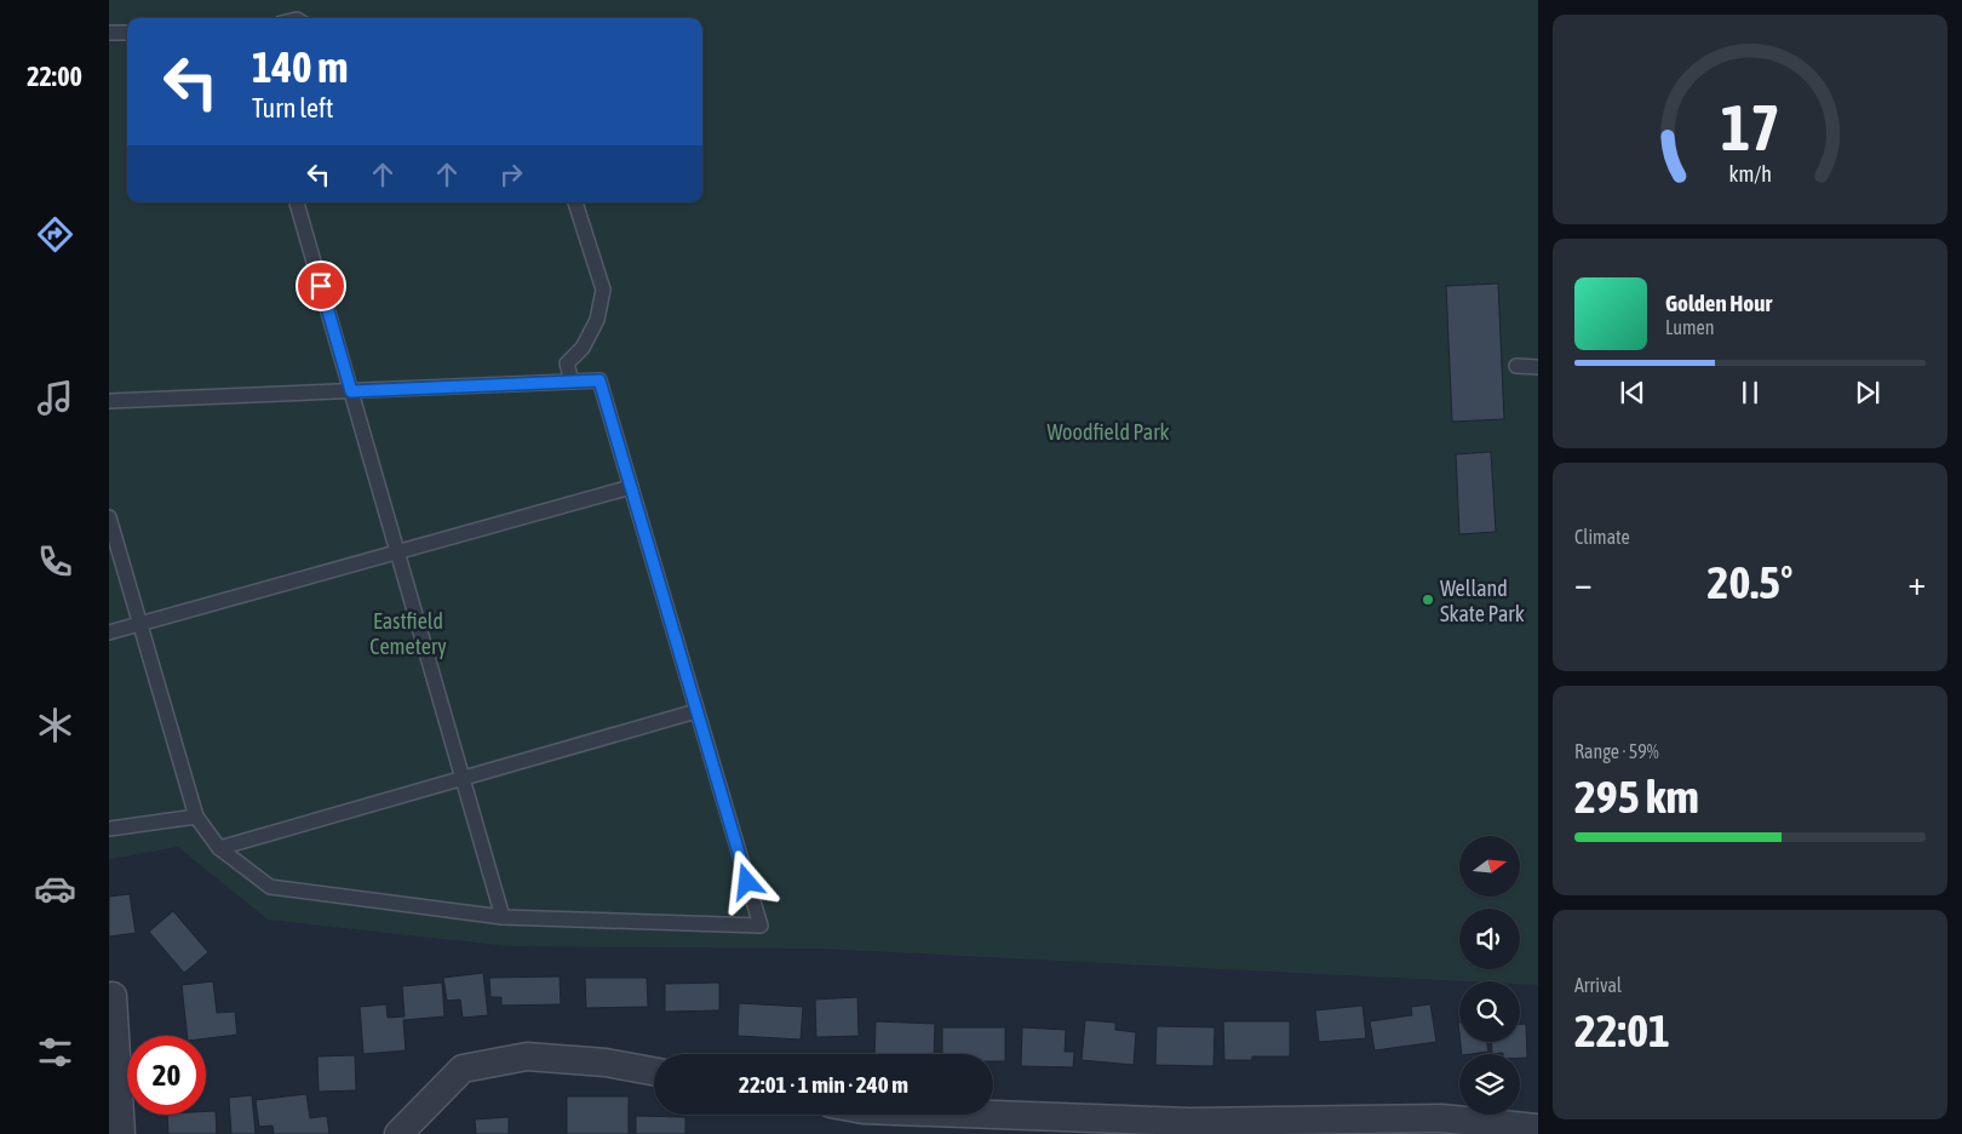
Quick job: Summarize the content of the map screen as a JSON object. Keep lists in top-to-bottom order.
{
  "parks": ["Woodfield Park", "Eastfield Cemetery"],
  "places": ["Welland Skate Park"],
  "north": "right",
  "page": {
    "tabs": "22:00",
    "turn": ["140 m", "Turn left"],
    "song": ["Golden Hour", "Lumen"],
    "tile": [
      "Climate",
      ["Range · 59%", "295 km"],
      ["Arrival", "22:01"]
    ],
    "heat": ["−", "20.5°", "+"],
    "limit": "20",
    "trip": "22:01 · 1 min · 240 m",
    "gauge": ["17", "km/h"]
  }
}
